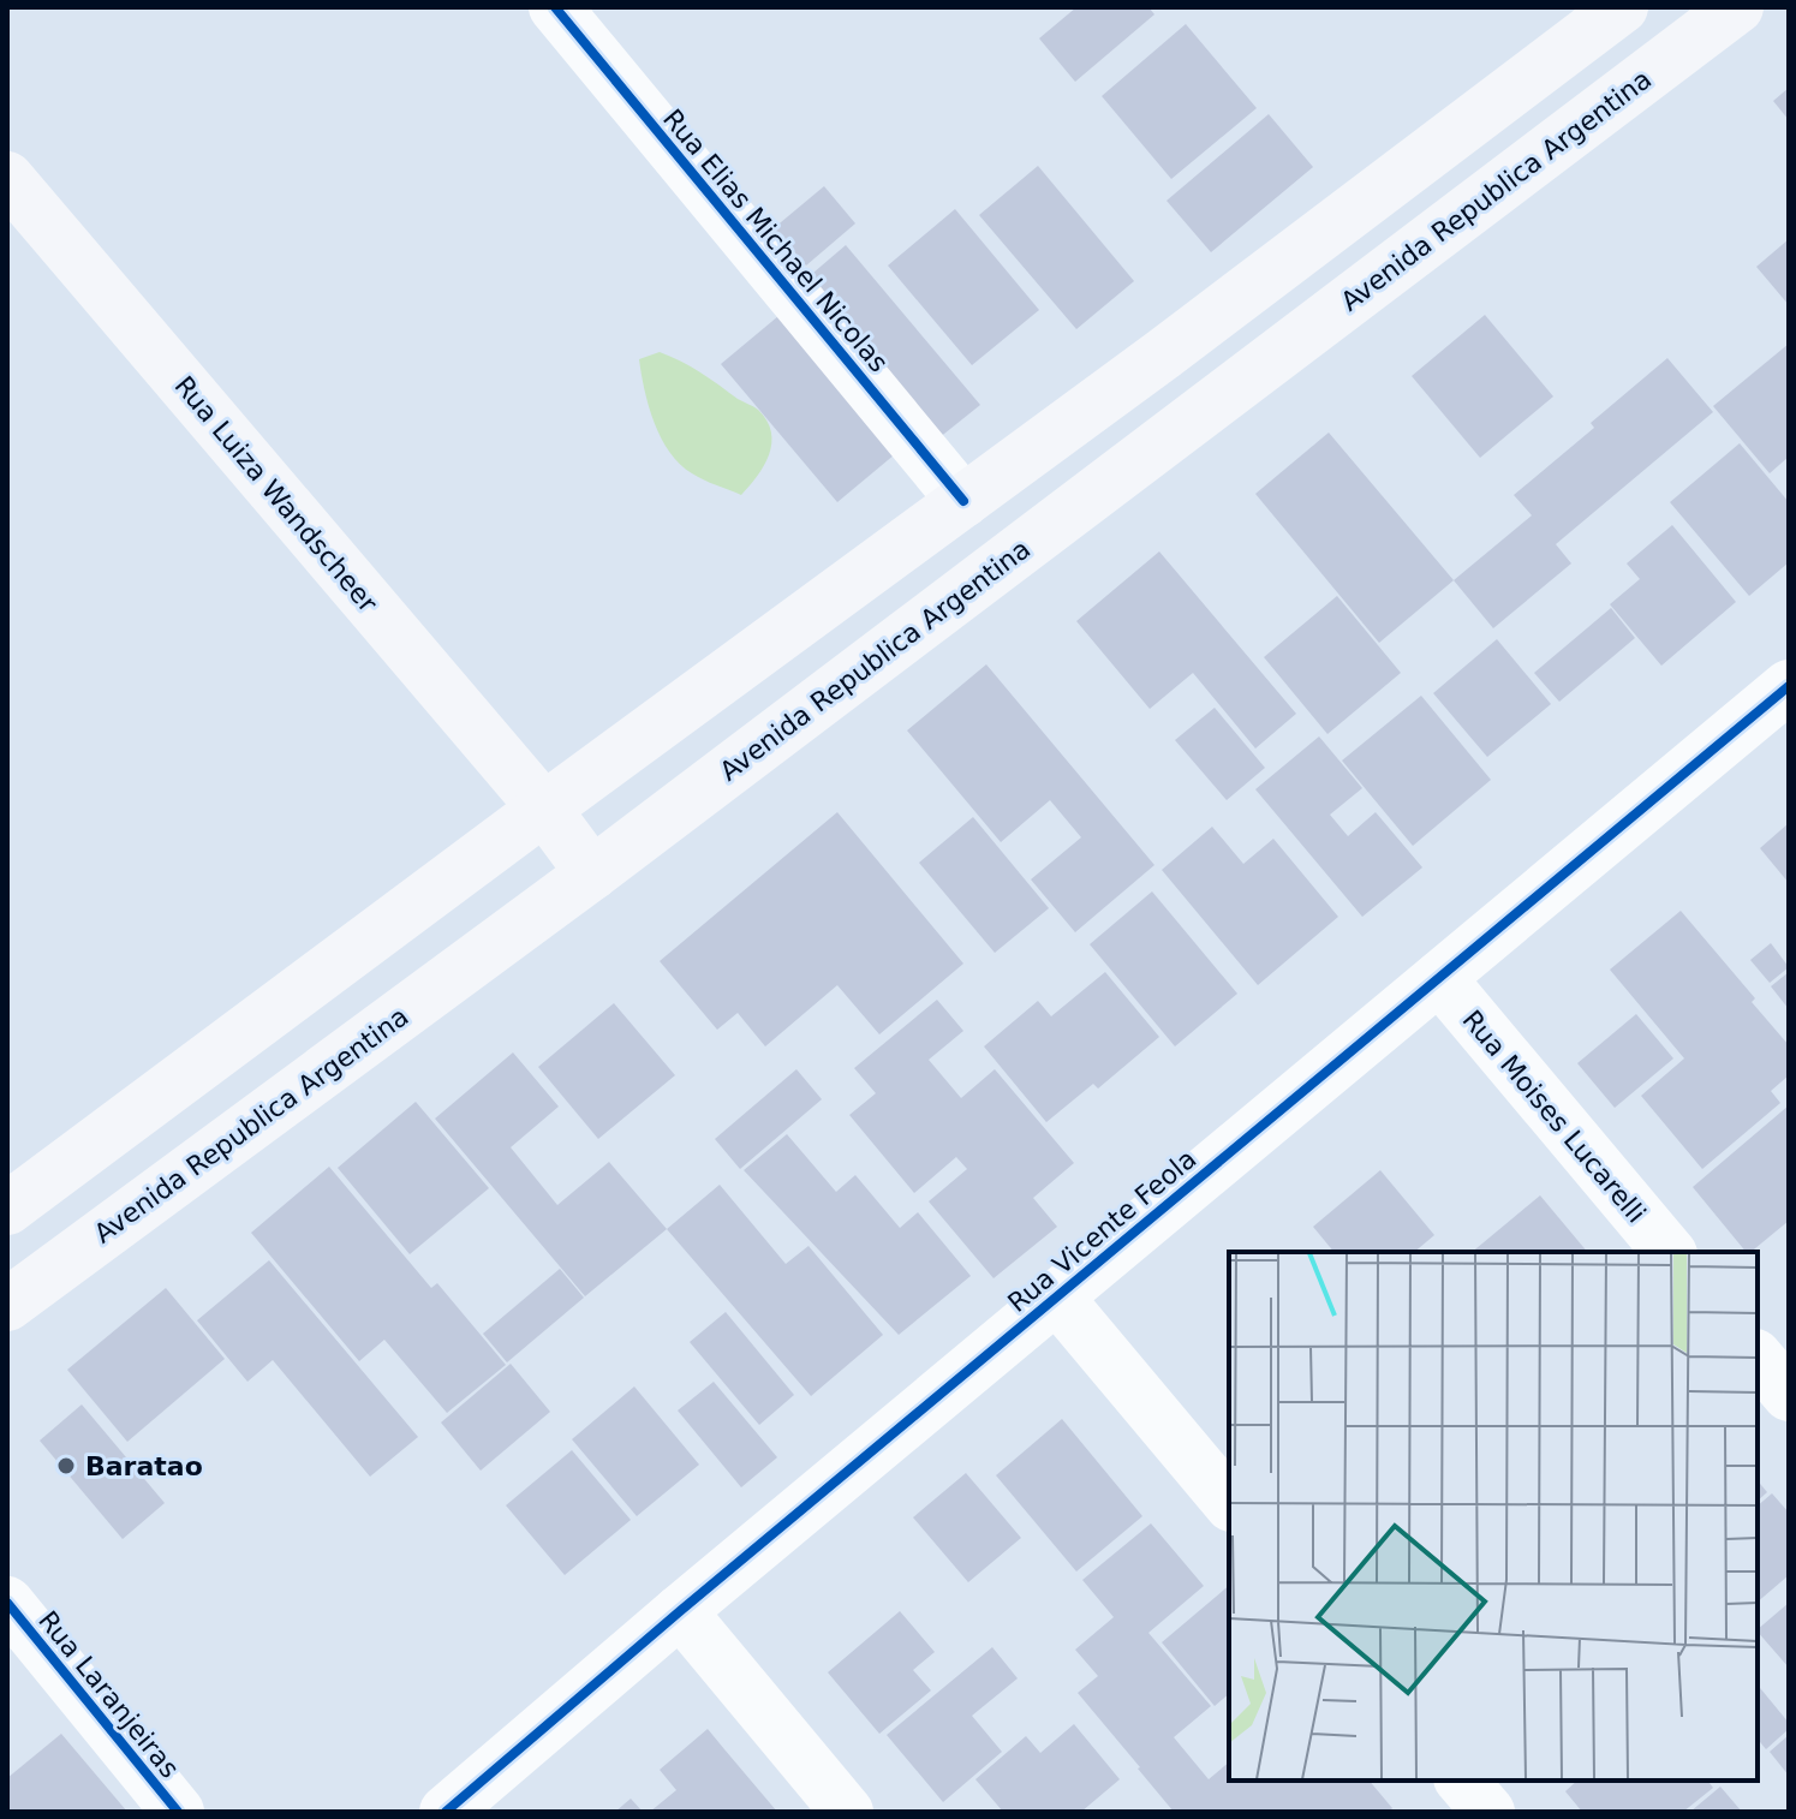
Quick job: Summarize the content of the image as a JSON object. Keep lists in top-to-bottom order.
{
  "streets": {
    "main road": ["Avenida Republica Argentina", "Rua Luiza Wandscheer"],
    "street": [
      "Rua Elias Michael Nicolas",
      "Rua Moises Lucarelli",
      "Rua Vicente Feola",
      "Rua Laranjeiras"
    ]
  },
  "crossings": [
    ["Avenida Republica Argentina", "Rua Luiza Wandscheer"],
    ["Rua Moises Lucarelli", "Rua Vicente Feola"]
  ],
  "places": ["Baratao"]
}
